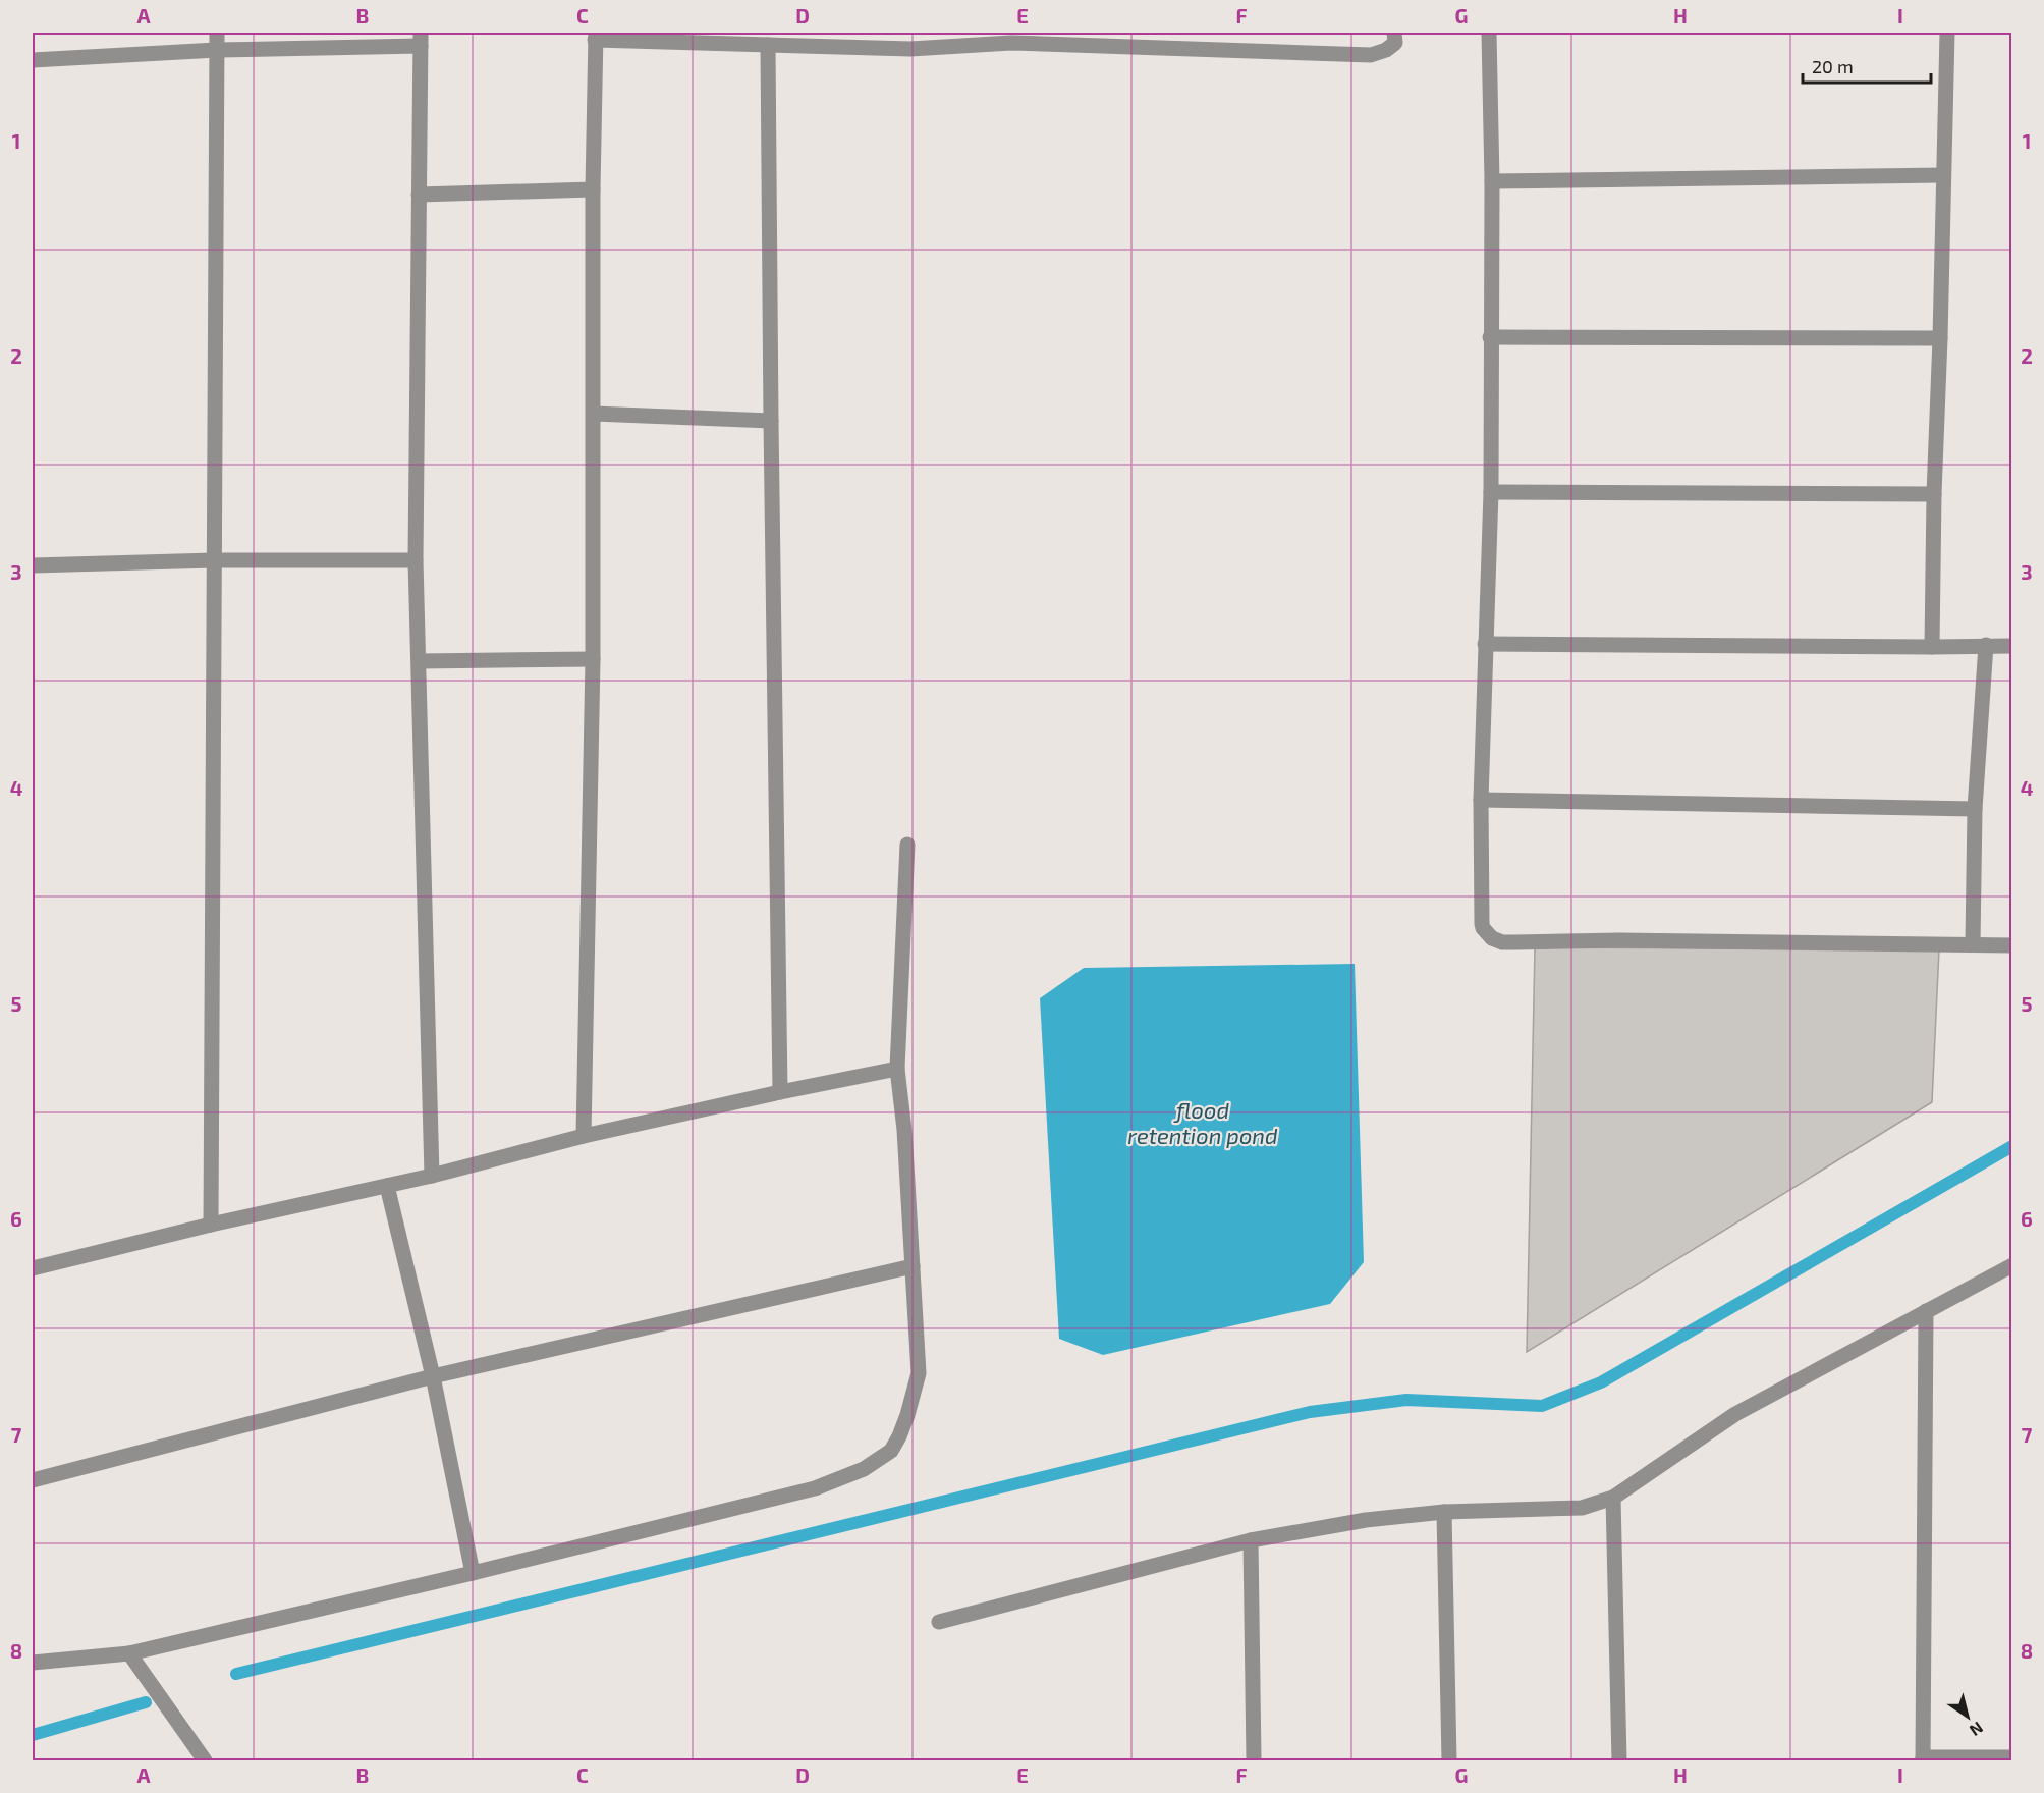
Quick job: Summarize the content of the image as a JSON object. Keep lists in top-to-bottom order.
{
  "water": ["flood retention pond"],
  "scale_bar": "20 m",
  "north": "bottom right",
  "grid": {
    "columns": [
      "A",
      "B",
      "C",
      "D",
      "E",
      "F",
      "G",
      "H",
      "I"
    ],
    "rows": [
      "1",
      "2",
      "3",
      "4",
      "5",
      "6",
      "7",
      "8"
    ]
  }
}
